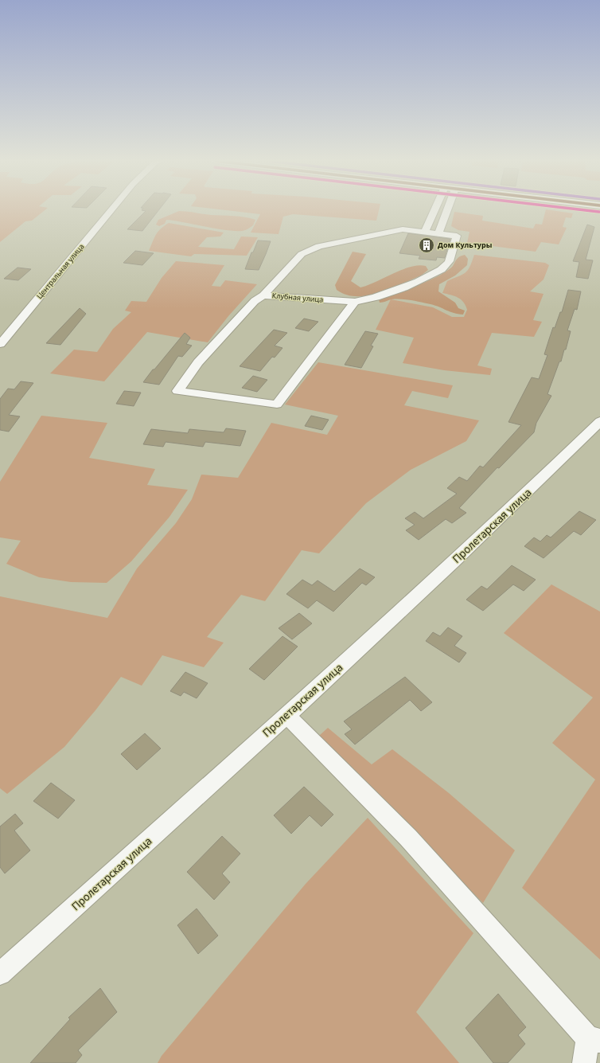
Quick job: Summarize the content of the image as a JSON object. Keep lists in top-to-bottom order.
{
  "streets": {
    "street": ["Центральная улица", "Клубная улица", "Пролетарская улица"]
  },
  "places": {
    "building": ["Дом Культуры"]
  }
}
